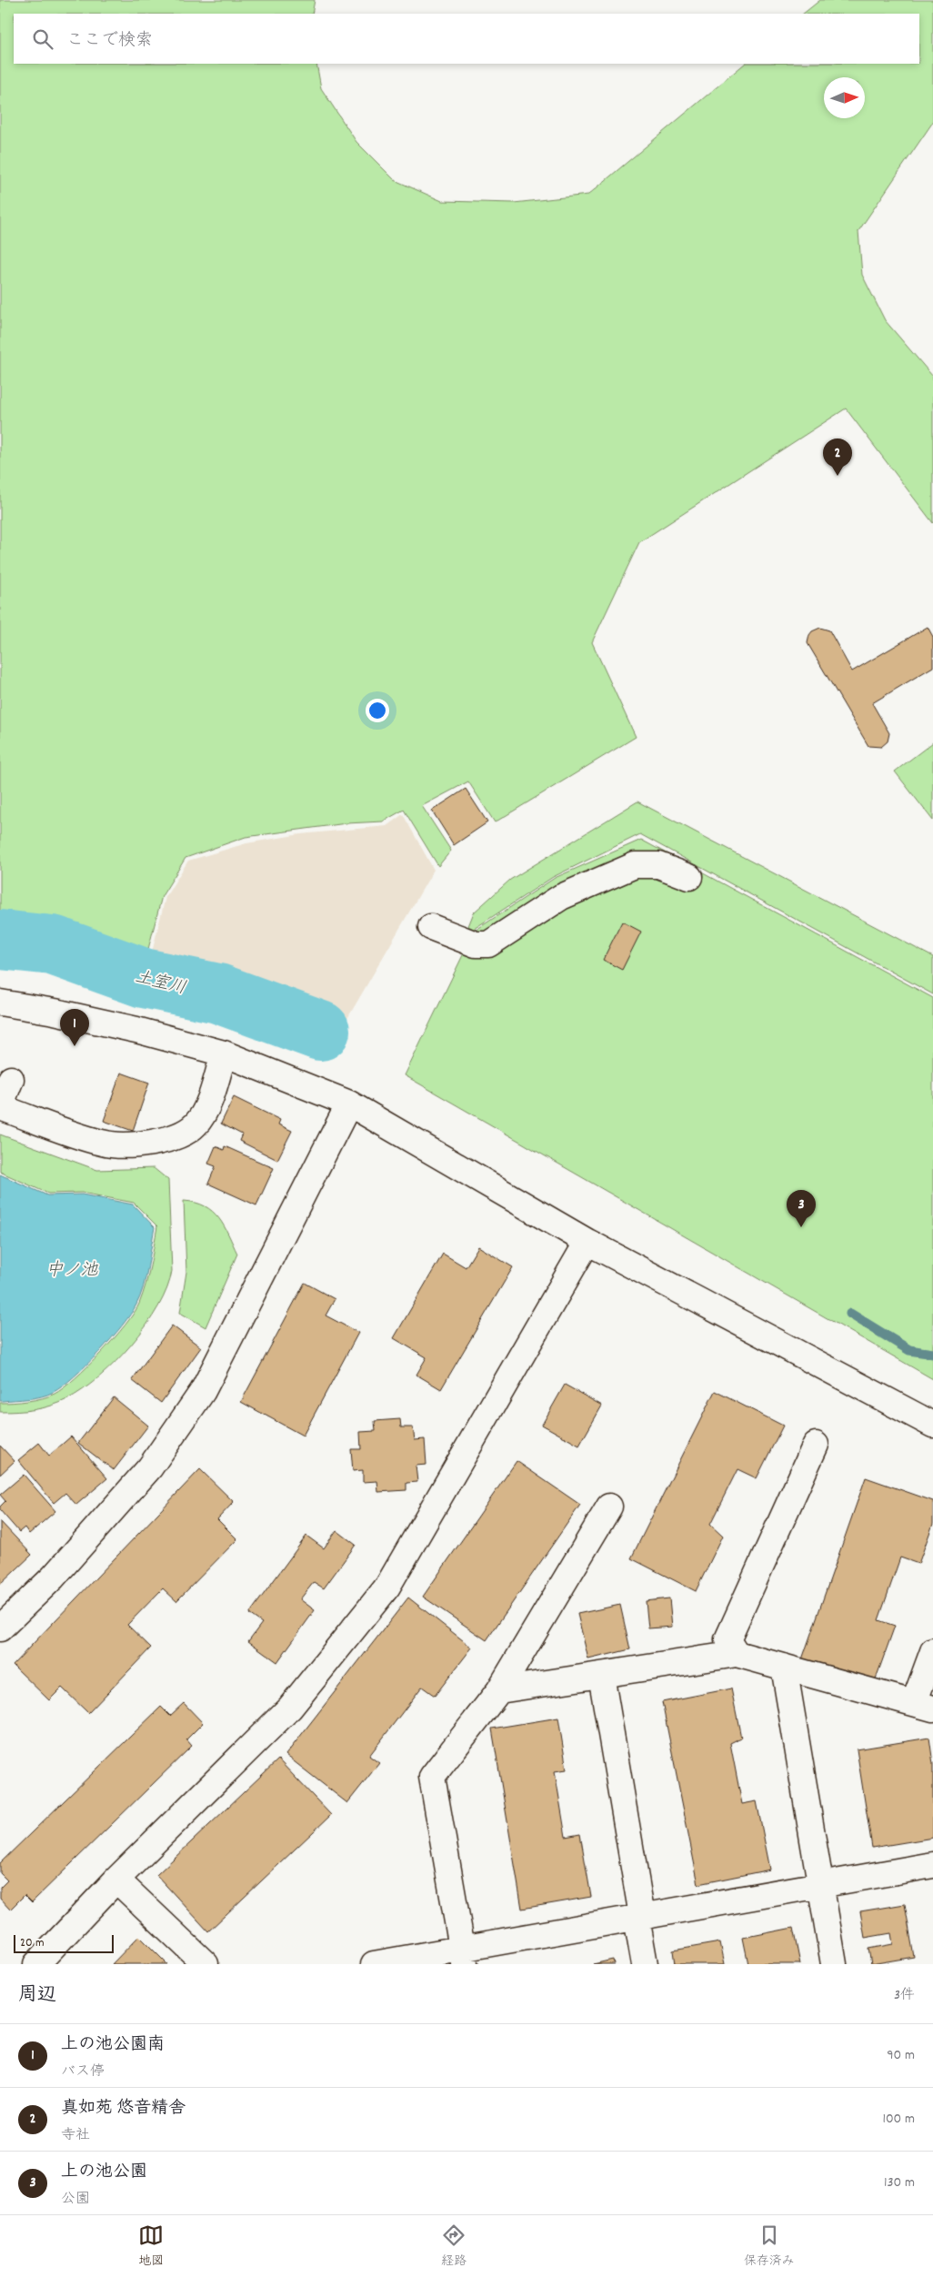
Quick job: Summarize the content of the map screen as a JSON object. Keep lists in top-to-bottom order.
{
  "water": ["土室川", "中ノ池"],
  "scale_bar": "20 m",
  "north": "right",
  "page": {
    "search": "ここで検索",
    "pins": ["2", "1", "3"],
    "scale": "20 m",
    "heading": ["周辺", "3件"],
    "list": [
      {
        "mark": "1",
        "name": "上の池公園南",
        "note": "バス停",
        "value": "90 m"
      },
      {
        "mark": "2",
        "name": "真如苑 悠音精舎",
        "note": "寺社",
        "value": "100 m"
      },
      {
        "mark": "3",
        "name": "上の池公園",
        "note": "公園",
        "value": "130 m"
      }
    ],
    "nav": ["地図", "経路", "保存済み"]
  }
}
